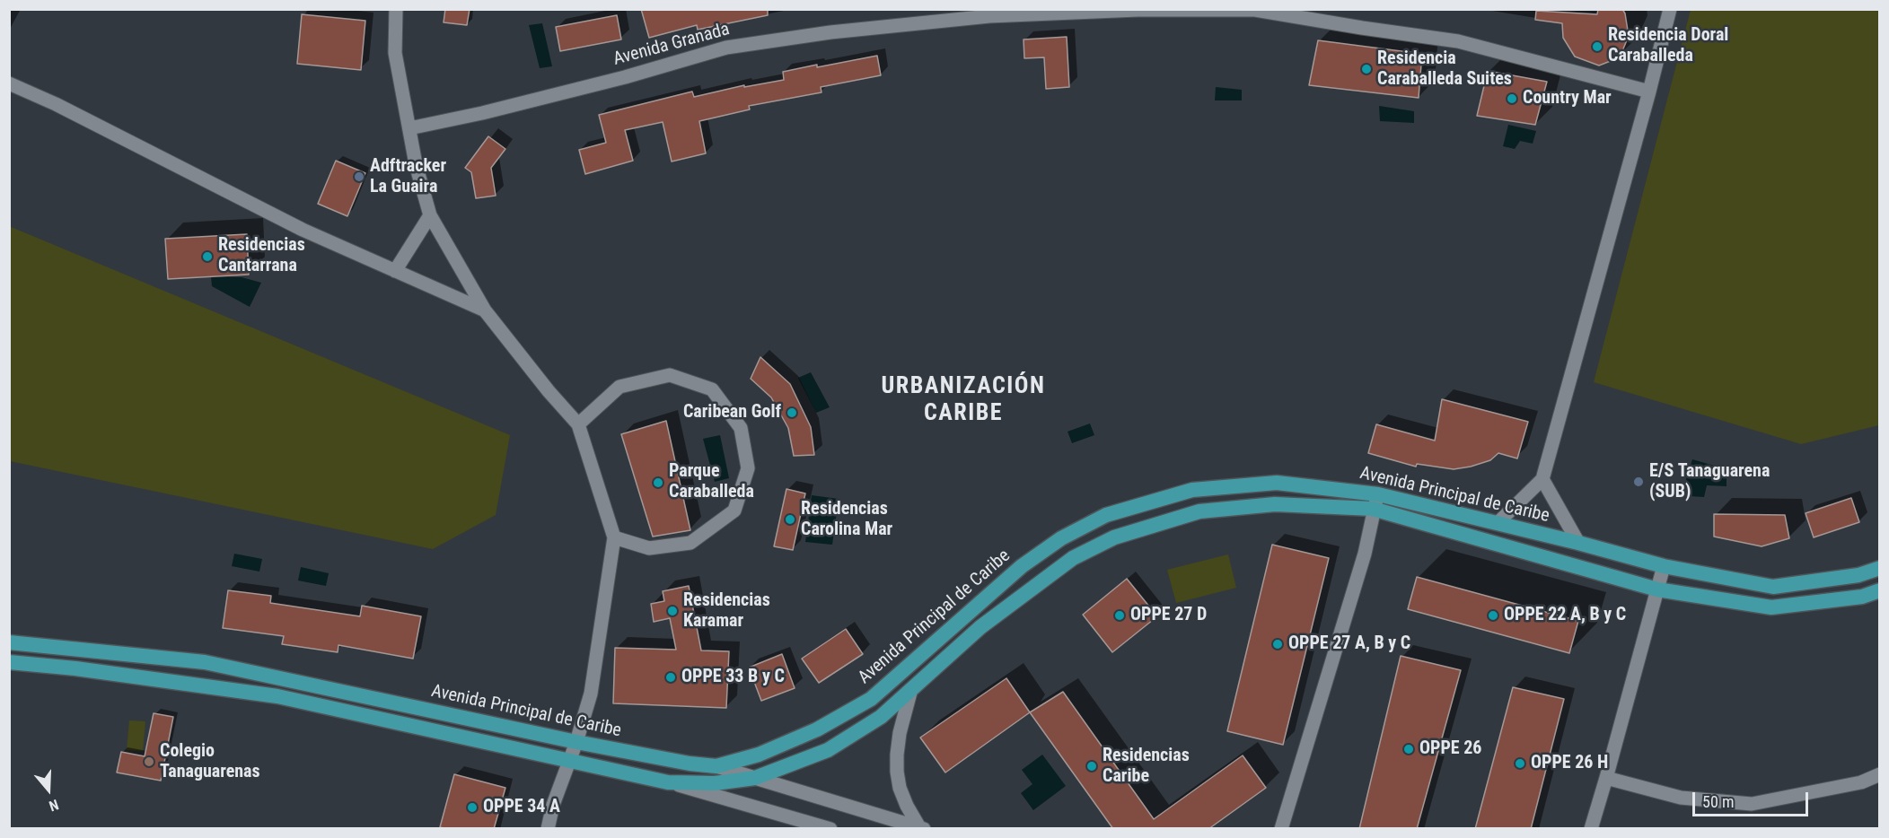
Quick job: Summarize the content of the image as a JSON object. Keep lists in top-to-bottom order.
{
  "streets": {
    "main road": ["Avenida Principal de Caribe"],
    "street": ["Avenida Granada"]
  },
  "districts": ["URBANIZACIÓN CARIBE"],
  "places": [
    "Residencia Doral Caraballeda",
    "Residencia Caraballeda Suites",
    "Country Mar",
    "Adftracker La Guaira",
    "Residencias Cantarrana",
    "Caribean Golf",
    "E/S Tanaguarena (SUB)",
    "Parque Caraballeda",
    "Residencias Carolina Mar",
    "Residencias Karamar",
    "OPPE 27 D",
    "OPPE 22 A, B y C",
    "OPPE 27 A, B y C",
    "OPPE 33 B y C",
    "OPPE 26",
    "Colegio Tanaguarenas",
    "OPPE 26 H",
    "Residencias Caribe",
    "OPPE 34 A"
  ],
  "scale_bar": "50 m",
  "north": "bottom"
}
